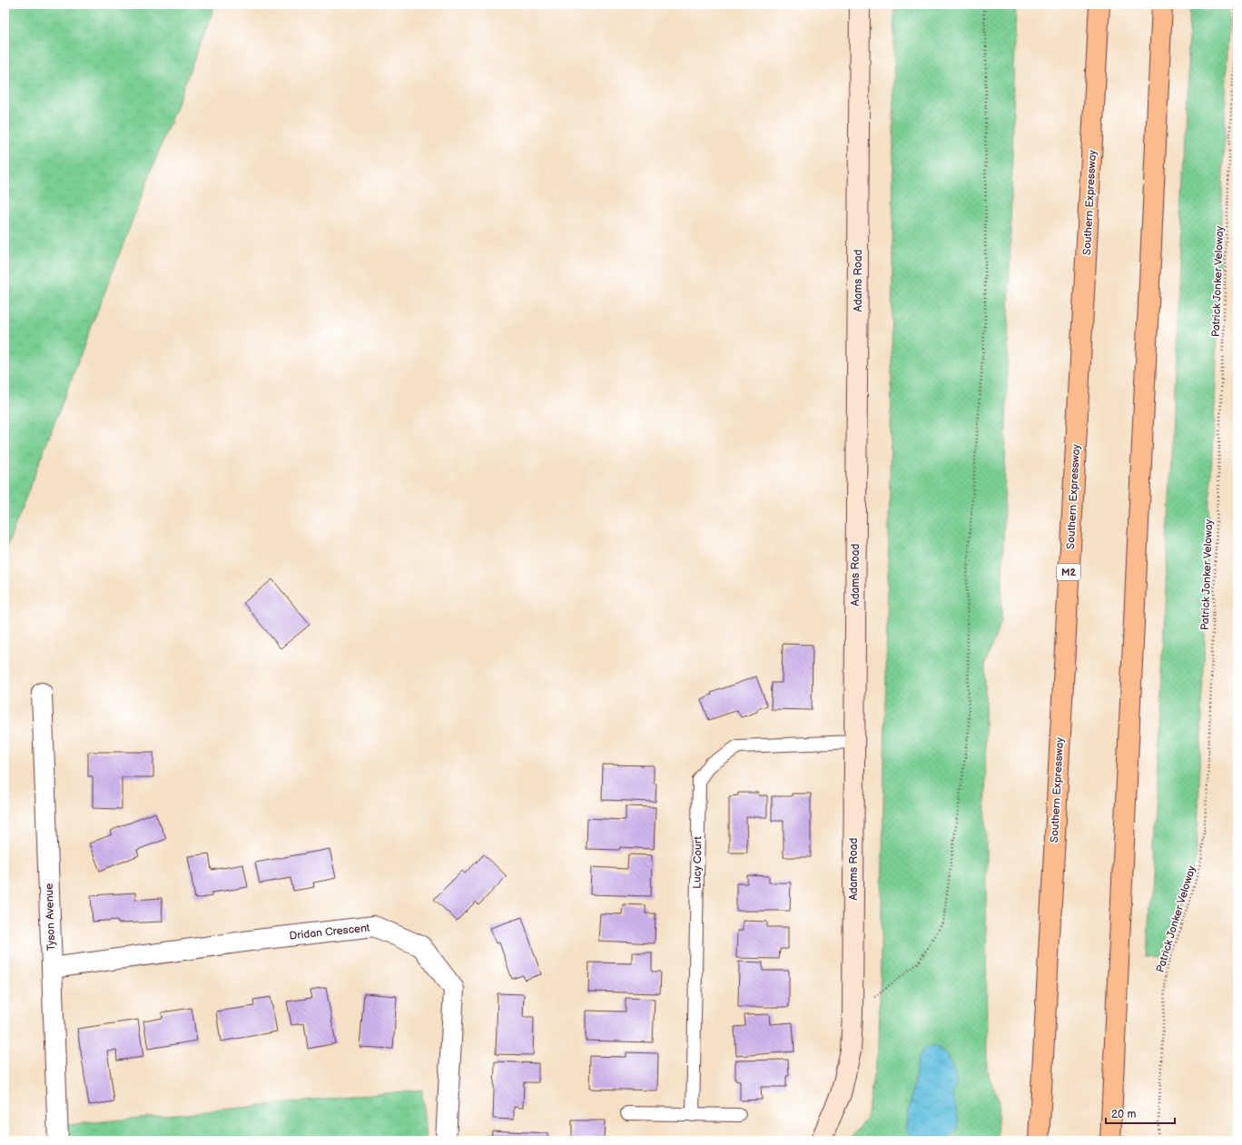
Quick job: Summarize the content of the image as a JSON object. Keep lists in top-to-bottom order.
{
  "streets": {
    "highway": ["Southern Expressway", "M2"],
    "street": ["Adams Road", "Tyson Avenue", "Dridan Crescent"],
    "lane": ["Lucy Court"],
    "path": ["Patrick Jonker Veloway"]
  },
  "crossings": [
    ["Adams Road", "Lucy Court"],
    ["Tyson Avenue", "Dridan Crescent"]
  ],
  "scale_bar": "20 m"
}
